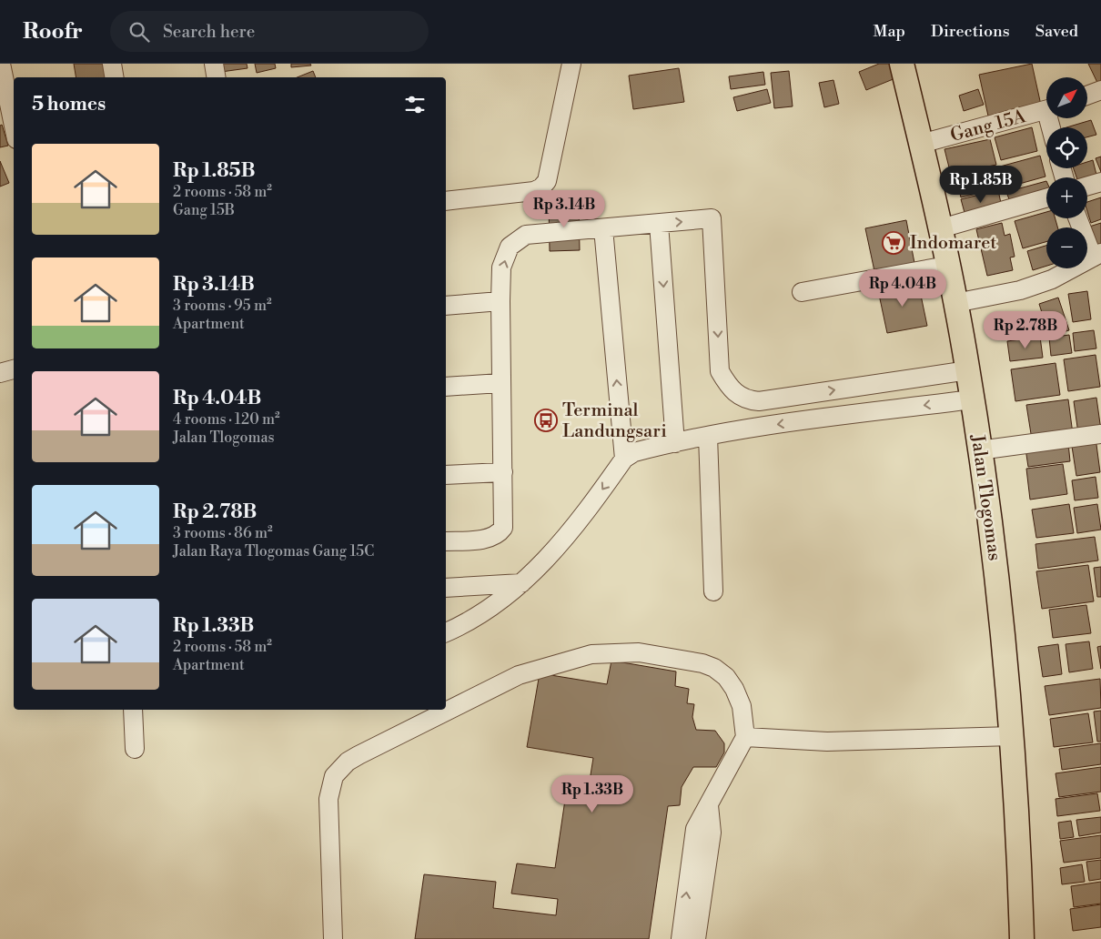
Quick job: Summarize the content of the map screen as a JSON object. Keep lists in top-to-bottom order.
{
  "streets": {
    "main road": ["Jalan Tlogomas"],
    "street": ["Gang 15A"]
  },
  "crossings": [
    ["Gang 15A", "Jalan Tlogomas"]
  ],
  "places": {
    "supermarket": ["Indomaret"],
    "bus stop": ["Terminal Landungsari"]
  },
  "north": "top right",
  "page": {
    "header": "Roofr",
    "search": "Search here",
    "nav": ["Map", "Directions", "Saved"],
    "map_buttons": ["+", "−"],
    "heading": "5 homes",
    "list": [
      {
        "name": "Rp 1.85B",
        "note": "2 rooms · 58 m² · Gang 15B"
      },
      {
        "name": "Rp 3.14B",
        "note": "3 rooms · 95 m² · Apartment"
      },
      {
        "name": "Rp 4.04B",
        "note": "4 rooms · 120 m² · Jalan Tlogomas"
      },
      {
        "name": "Rp 2.78B",
        "note": "3 rooms · 86 m² · Jalan Raya Tlogomas Gang 15C"
      },
      {
        "name": "Rp 1.33B",
        "note": "2 rooms · 58 m² · Apartment"
      }
    ],
    "price": [
      "Rp 1.85B",
      "Rp 3.14B",
      "Rp 4.04B",
      "Rp 2.78B",
      "Rp 1.33B"
    ]
  }
}
